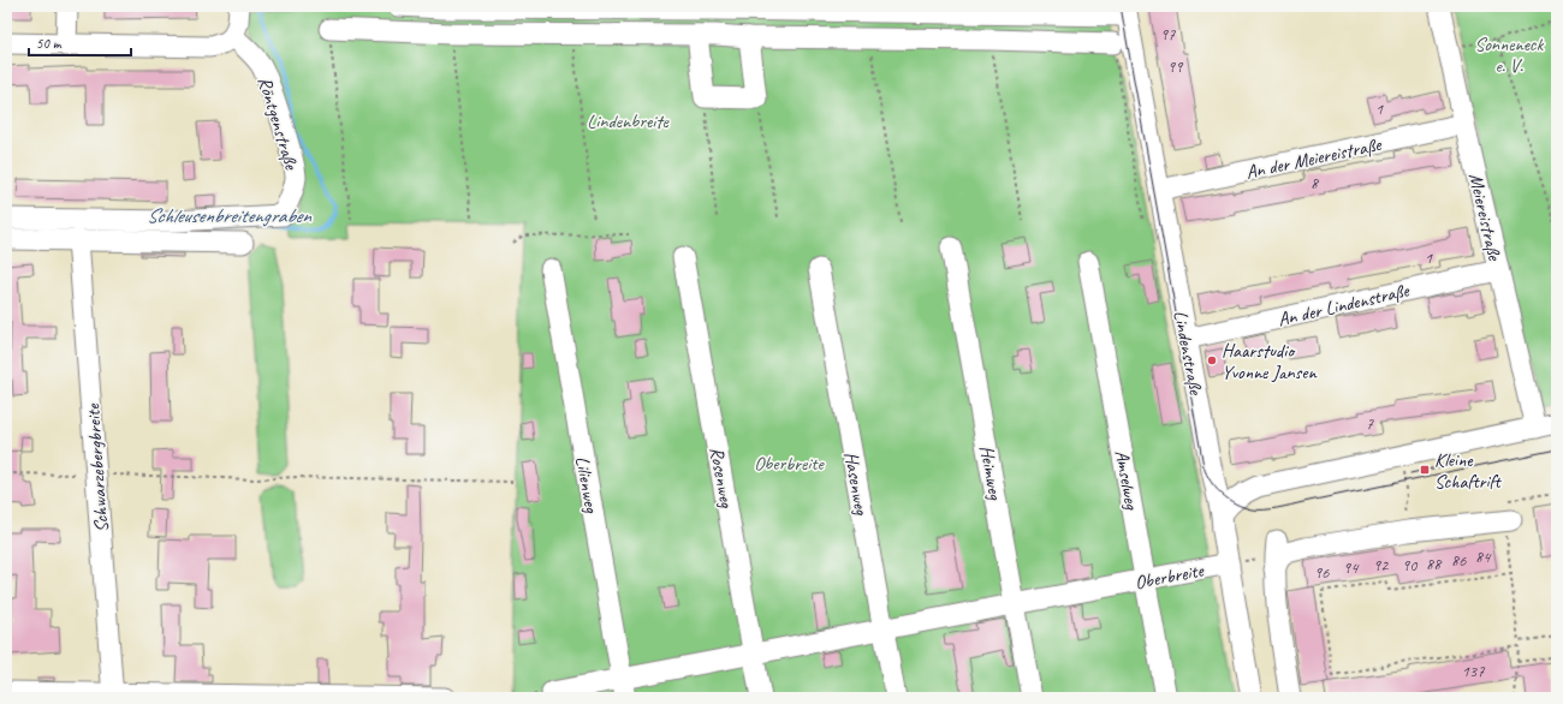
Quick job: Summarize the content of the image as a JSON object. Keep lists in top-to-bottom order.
{
  "streets": {
    "street": [
      "Röntgenstraße",
      "An der Meiereistraße",
      "Meiereistraße",
      "An der Lindenstraße",
      "Lindenstraße",
      "Schwarzebergbreite",
      "Heimweg",
      "Rosenweg",
      "Amselweg",
      "Hasenweg",
      "Lilienweg",
      "Oberbreite"
    ]
  },
  "crossings": [
    ["An der Meiereistraße", "Meiereistraße"],
    ["An der Meiereistraße", "Lindenstraße"],
    ["Meiereistraße", "An der Lindenstraße"],
    ["An der Lindenstraße", "Lindenstraße"],
    ["Lindenstraße", "Oberbreite"],
    ["Heimweg", "Oberbreite"],
    ["Rosenweg", "Oberbreite"],
    ["Amselweg", "Oberbreite"],
    ["Hasenweg", "Oberbreite"],
    ["Lilienweg", "Oberbreite"]
  ],
  "water": ["Schleusenbreitengraben"],
  "parks": ["Sonneneck e. V.", "Lindenbreite", "Oberbreite"],
  "places": {
    "other": ["Haarstudio Yvonne Jansen"],
    "transit": ["Kleine Schaftrift"]
  },
  "house_numbers": [
    "97",
    "99",
    "1",
    "8",
    "1",
    "7",
    "84",
    "86",
    "88",
    "92",
    "90",
    "94",
    "96",
    "137"
  ],
  "scale_bar": "50 m"
}
